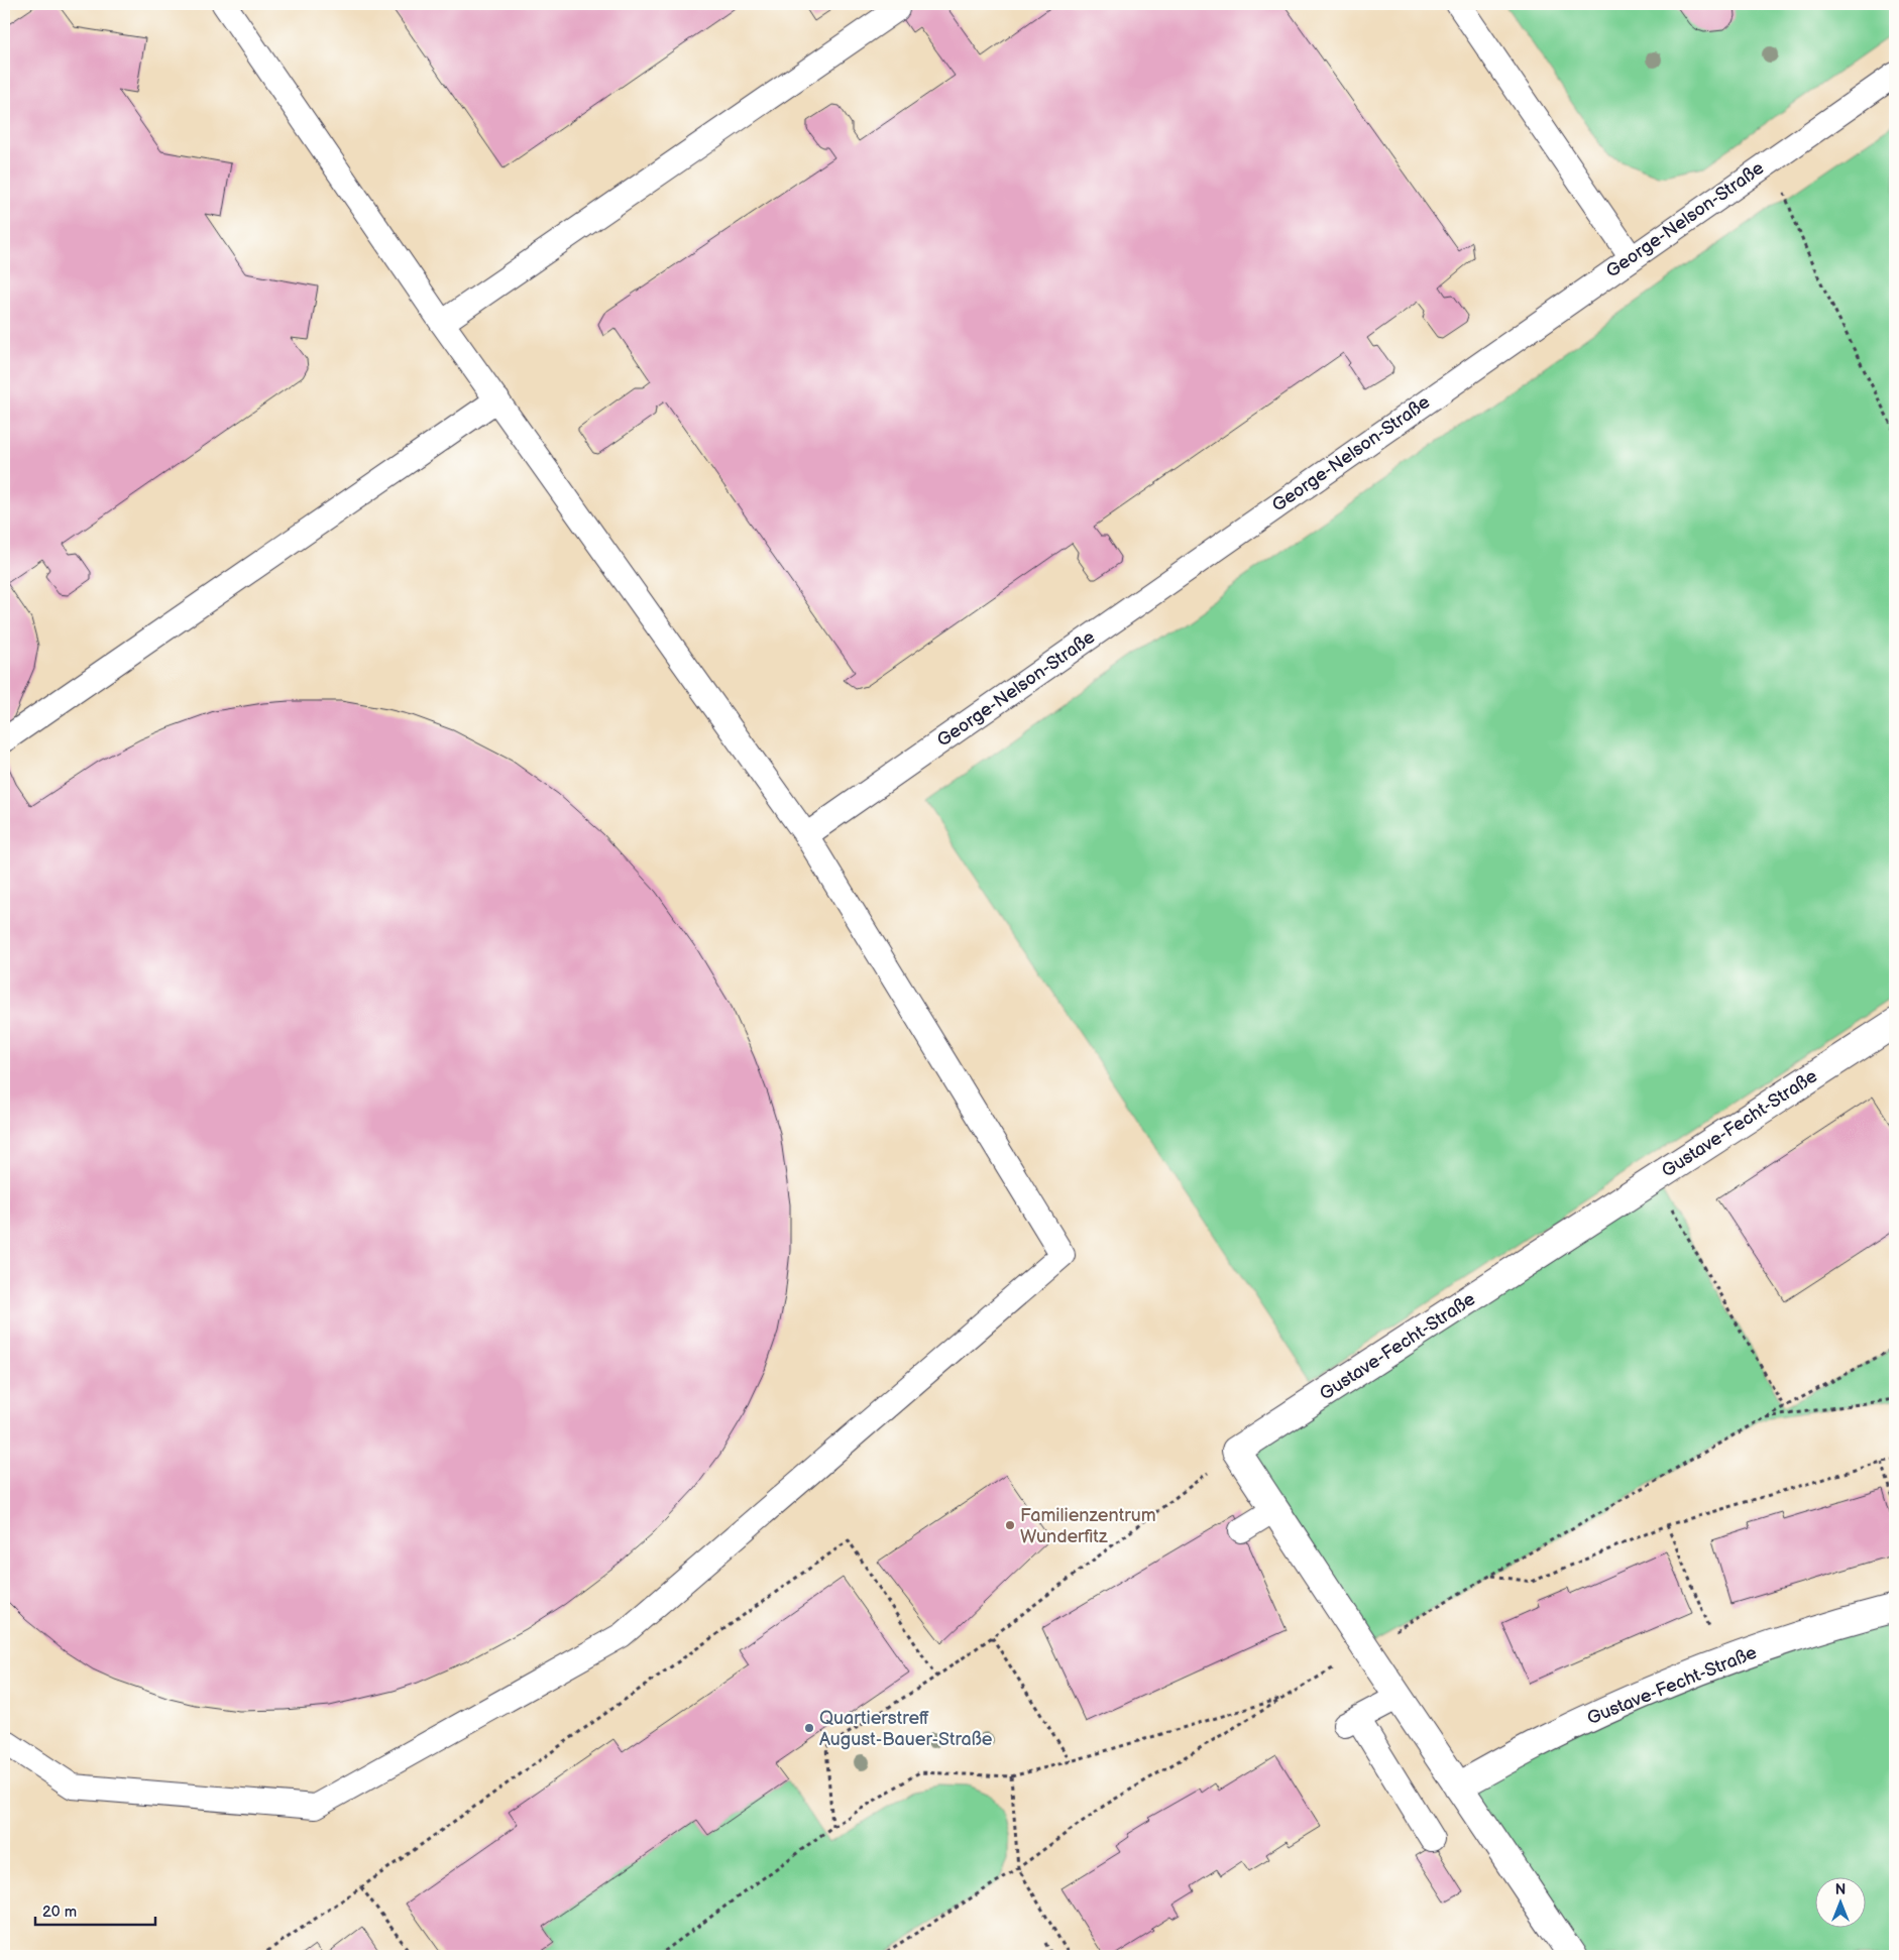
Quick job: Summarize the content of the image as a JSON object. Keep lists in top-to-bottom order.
{
  "streets": {
    "street": ["Gustave-Fecht-Straße"],
    "lane": ["George-Nelson-Straße"]
  },
  "places": ["Familienzentrum Wunderfitz", "Quartierstreff August-Bauer-Straße"],
  "scale_bar": "20 m",
  "north": "top"
}
